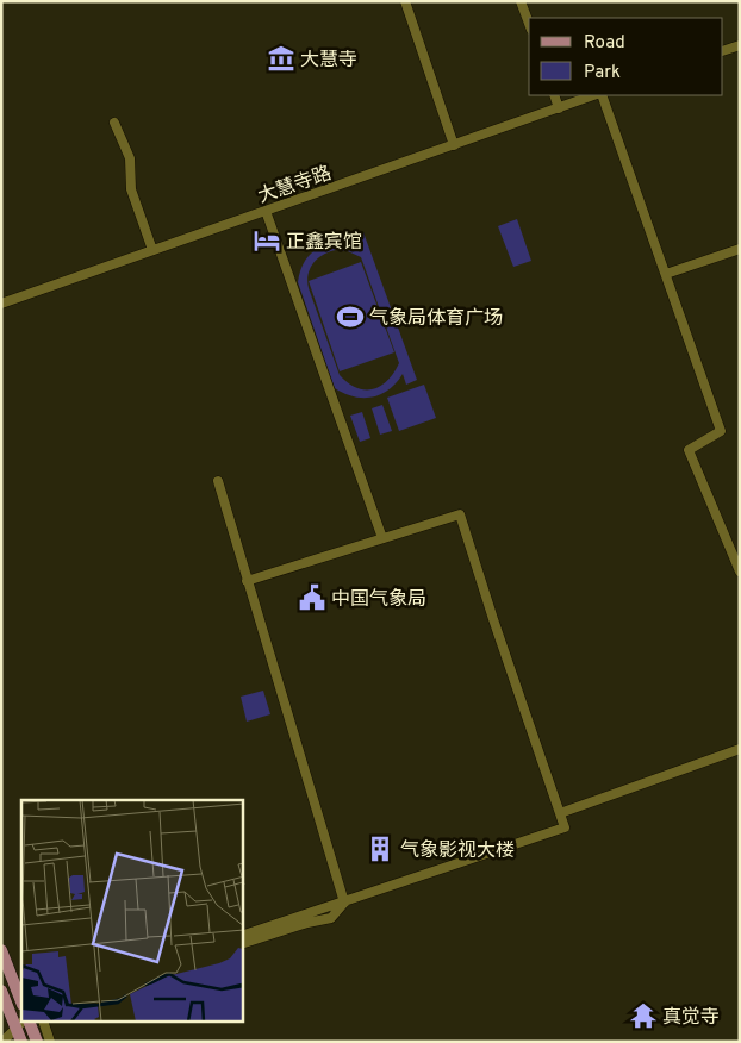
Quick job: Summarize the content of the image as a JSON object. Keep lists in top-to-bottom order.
{
  "streets": {
    "street": ["大慧寺路"]
  },
  "places": {
    "museum": ["大慧寺"],
    "hotel": ["正鑫宾馆"],
    "sports": ["气象局体育广场"],
    "public building": ["中国气象局"],
    "building": ["气象影视大楼"],
    "temple": ["真觉寺"]
  },
  "legend": ["Road", "Park"]
}
